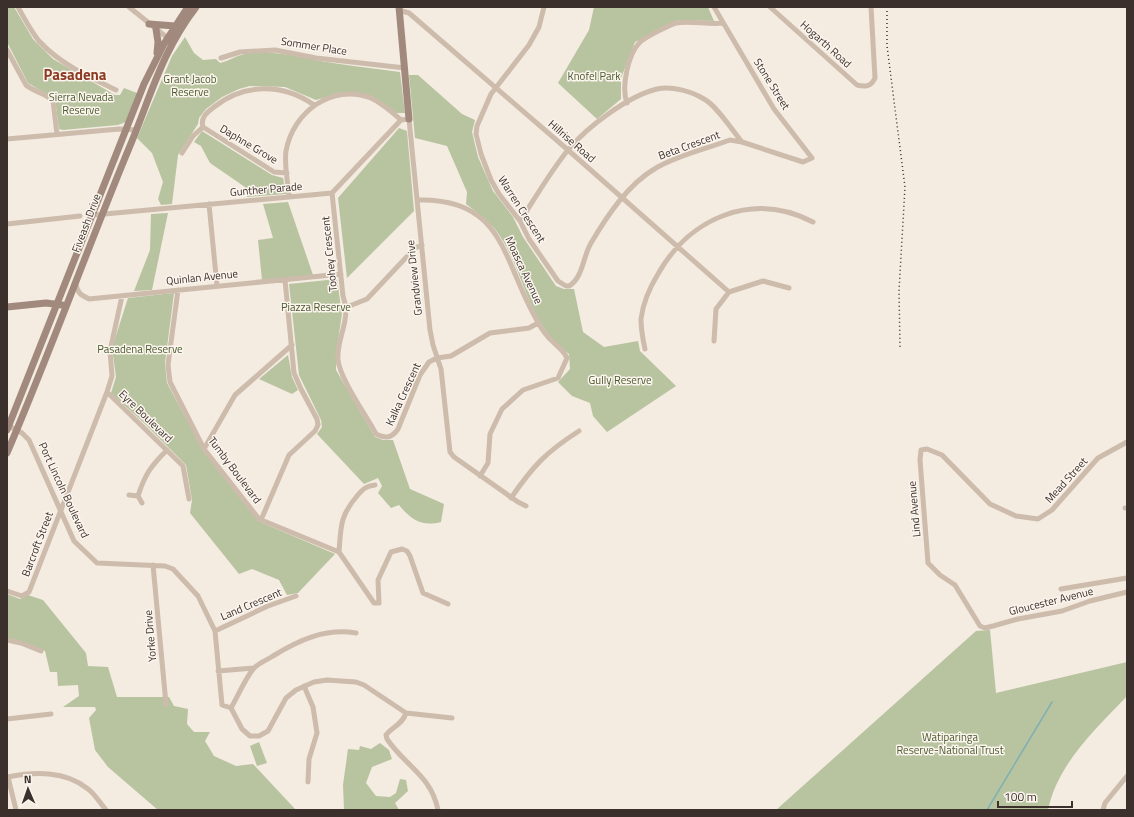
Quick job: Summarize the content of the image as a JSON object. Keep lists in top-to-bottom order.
{
  "streets": {
    "main road": ["Fiveash Drive", "Grandview Drive"],
    "street": [
      "Hogarth Road",
      "Sommer Place",
      "Stone Street",
      "Hillrise Road",
      "Daphne Grove",
      "Beta Crescent",
      "Gunther Parade",
      "Warren Crescent",
      "Toohey Crescent",
      "Moasca Avenue",
      "Quinlan Avenue",
      "Kalka Crescent",
      "Eyre Boulevard",
      "Tumby Boulevard",
      "Mead Street",
      "Port Lincoln Boulevard",
      "Lind Avenue",
      "Barcroft Street",
      "Gloucester Avenue",
      "Land Crescent",
      "Yorke Drive"
    ]
  },
  "crossings": [
    ["Sommer Place", "Grandview Drive"],
    ["Stone Street", "Beta Crescent"],
    ["Hillrise Road", "Beta Crescent"],
    ["Hillrise Road", "Warren Crescent"],
    ["Hillrise Road", "Grandview Drive"],
    ["Beta Crescent", "Warren Crescent"],
    ["Gunther Parade", "Fiveash Drive"],
    ["Gunther Parade", "Toohey Crescent"],
    ["Fiveash Drive", "Quinlan Avenue"],
    ["Fiveash Drive", "Port Lincoln Boulevard"],
    ["Toohey Crescent", "Quinlan Avenue"],
    ["Toohey Crescent", "Kalka Crescent"],
    ["Moasca Avenue", "Grandview Drive"],
    ["Quinlan Avenue", "Eyre Boulevard"],
    ["Quinlan Avenue", "Tumby Boulevard"],
    ["Grandview Drive", "Kalka Crescent"],
    ["Eyre Boulevard", "Barcroft Street"],
    ["Mead Street", "Lind Avenue"],
    ["Port Lincoln Boulevard", "Barcroft Street"],
    ["Port Lincoln Boulevard", "Land Crescent"],
    ["Port Lincoln Boulevard", "Yorke Drive"],
    ["Lind Avenue", "Gloucester Avenue"]
  ],
  "districts": ["Pasadena"],
  "parks": [
    "Knofel Park",
    "Grant Jacob Reserve",
    "Sierra Nevada Reserve",
    "Piazza Reserve",
    "Pasadena Reserve",
    "Gully Reserve",
    "Watiparinga Reserve-National Trust"
  ],
  "scale_bar": "100 m",
  "north": "top"
}
